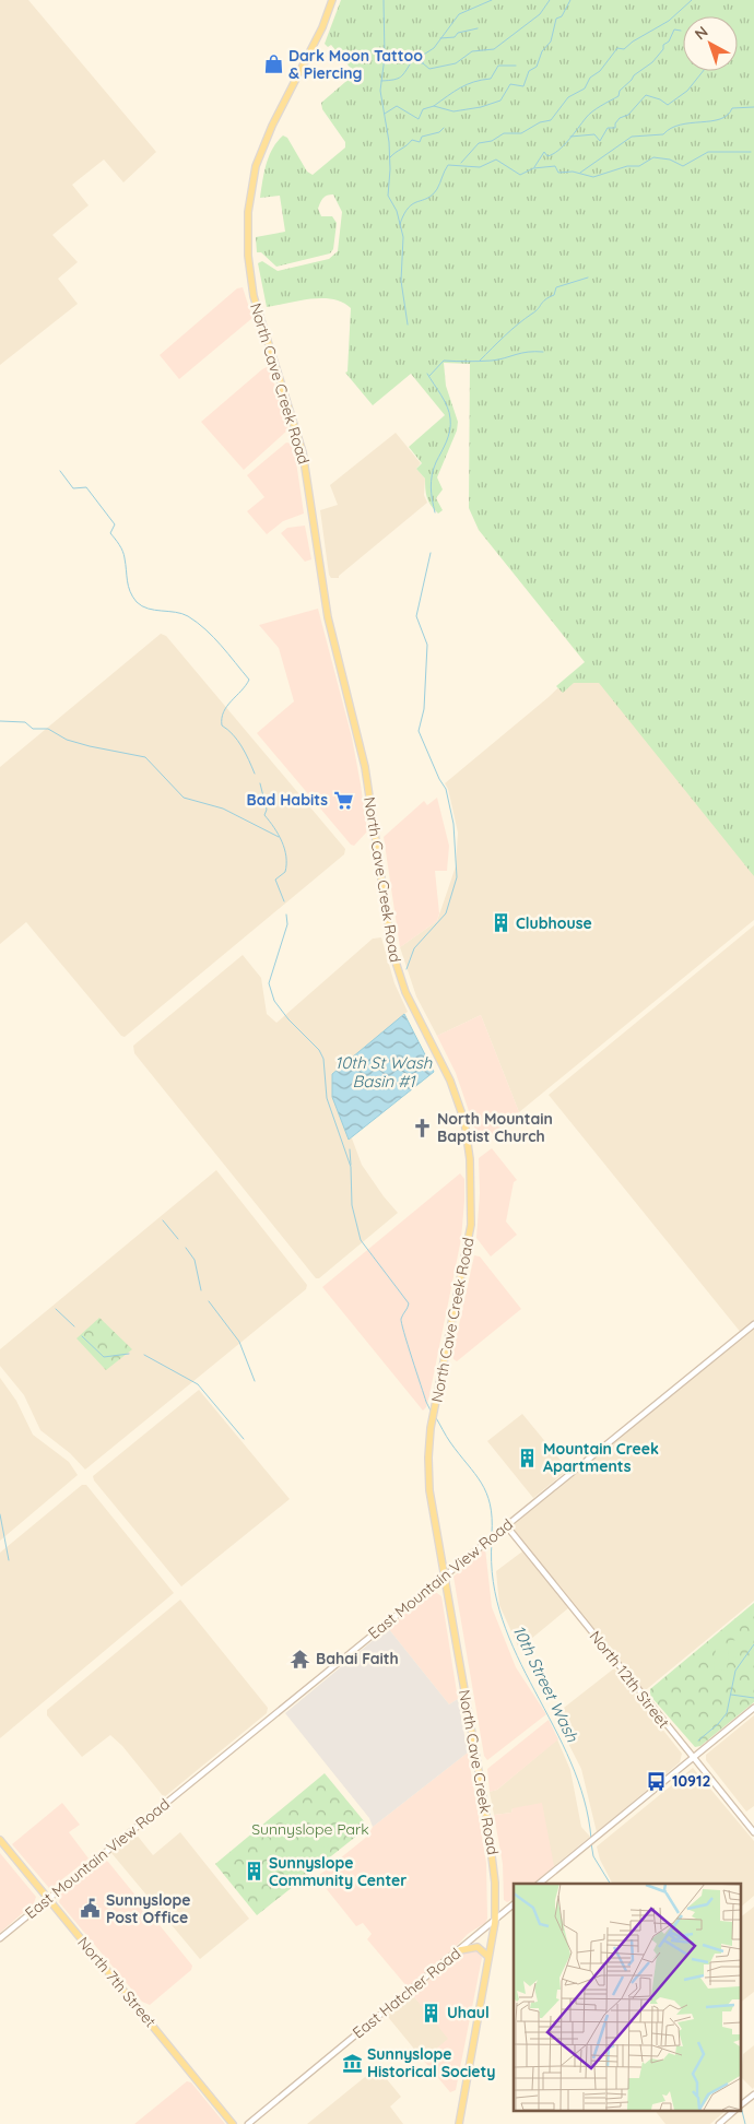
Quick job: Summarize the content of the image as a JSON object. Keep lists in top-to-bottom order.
{
  "streets": {
    "main road": ["North Cave Creek Road", "North 7th Street"],
    "street": ["East Mountain View Road", "North 12th Street", "East Hatcher Road"]
  },
  "crossings": [
    ["North Cave Creek Road", "East Mountain View Road"],
    ["North Cave Creek Road", "East Hatcher Road"],
    ["East Mountain View Road", "North 12th Street"],
    ["East Mountain View Road", "North 7th Street"]
  ],
  "water": ["10th St Wash Basin #1", "10th Street Wash"],
  "parks": ["Sunnyslope Park"],
  "places": {
    "shop": ["Dark Moon Tattoo & Piercing"],
    "supermarket": ["Bad Habits"],
    "building": [
      "Clubhouse",
      "Mountain Creek Apartments",
      "Sunnyslope Community Center",
      "Uhaul"
    ],
    "church": ["North Mountain Baptist Church"],
    "temple": ["Bahai Faith"],
    "bus stop": ["10912"],
    "public building": ["Sunnyslope Post Office"],
    "museum": ["Sunnyslope Historical Society"]
  },
  "north": "top left"
}
